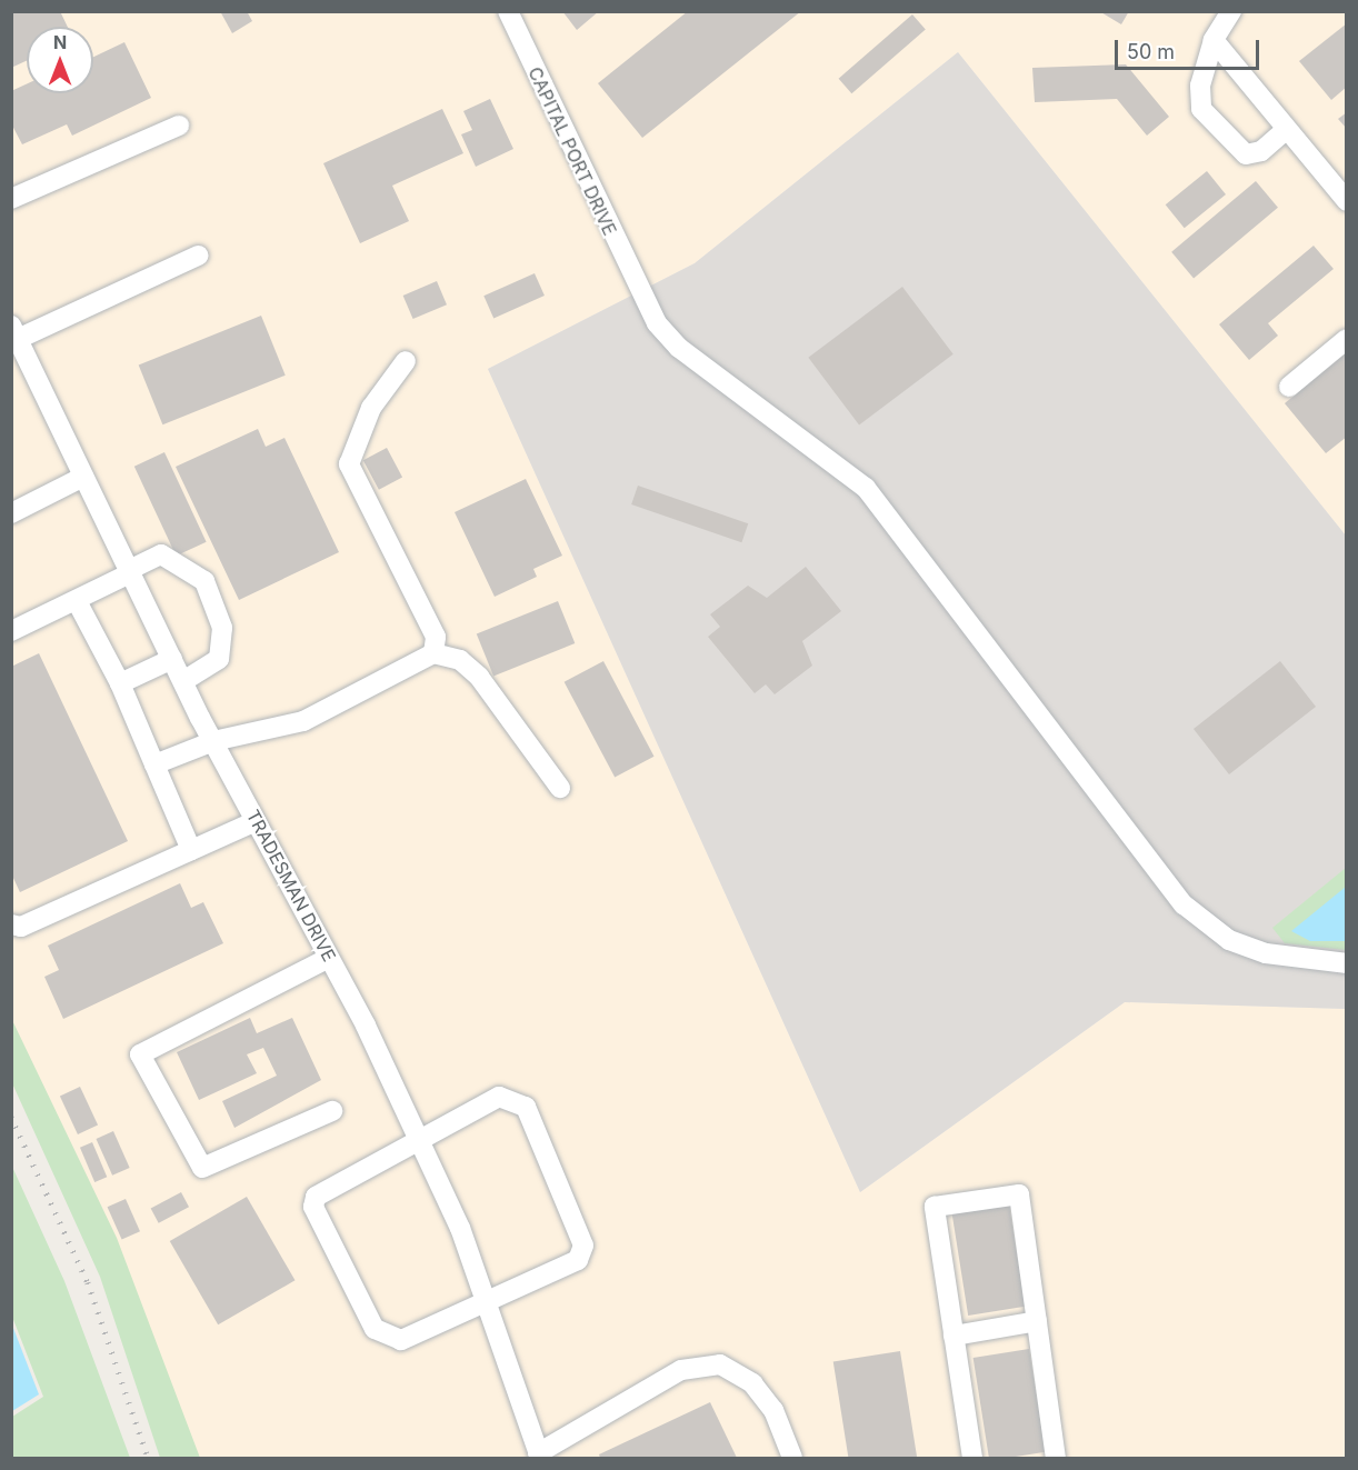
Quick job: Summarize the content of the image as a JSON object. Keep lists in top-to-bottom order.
{
  "streets": {
    "street": ["CAPITAL PORT DRIVE", "TRADESMAN DRIVE"]
  },
  "scale_bar": "50 m",
  "north": "top"
}
